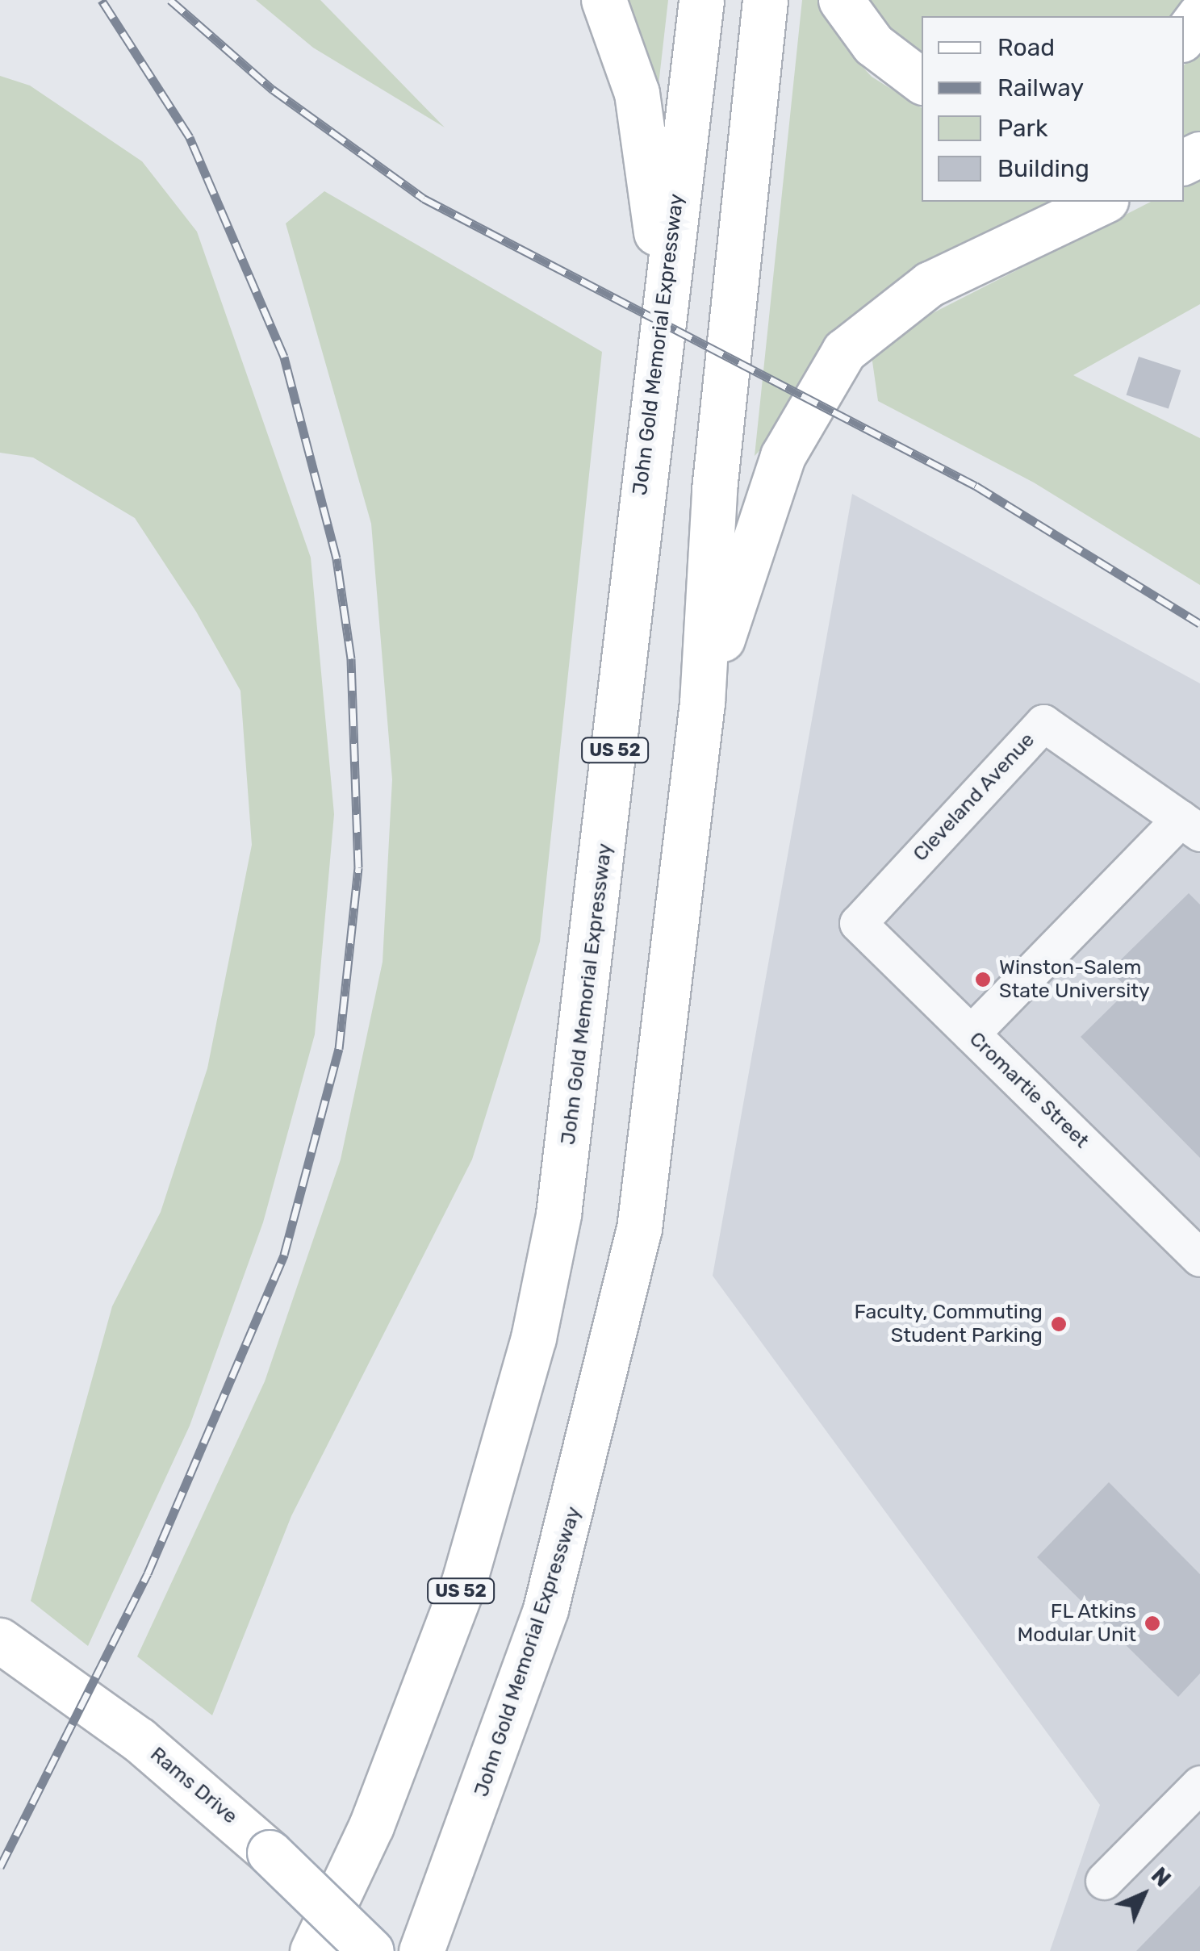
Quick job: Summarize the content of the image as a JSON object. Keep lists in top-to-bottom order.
{
  "streets": {
    "main road": ["John Gold Memorial Expressway", "US 52", "Rams Drive"],
    "street": ["Cleveland Avenue", "Cromartie Street"]
  },
  "crossings": [
    ["Cleveland Avenue", "Cromartie Street"]
  ],
  "places": ["Winston-Salem State University", "Faculty, Commuting Student Parking", "FL Atkins Modular Unit"],
  "legend": [
    "Road",
    "Railway",
    "Park",
    "Building"
  ],
  "north": "top right"
}
